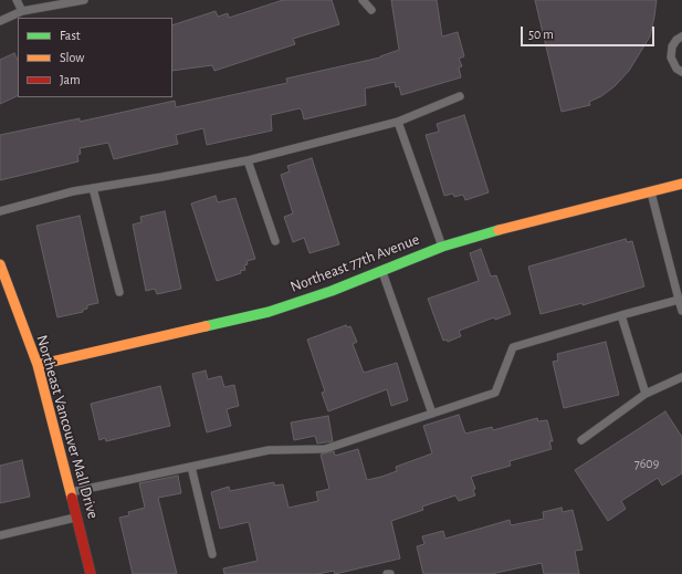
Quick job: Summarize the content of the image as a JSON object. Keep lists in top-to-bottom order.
{
  "streets": {
    "street": ["Northeast 77th Avenue", "Northeast Vancouver Mall Drive"]
  },
  "crossings": [
    ["Northeast 77th Avenue", "Northeast Vancouver Mall Drive"]
  ],
  "house_numbers": ["7609"],
  "legend": ["Fast", "Slow", "Jam"],
  "scale_bar": "50 m"
}
